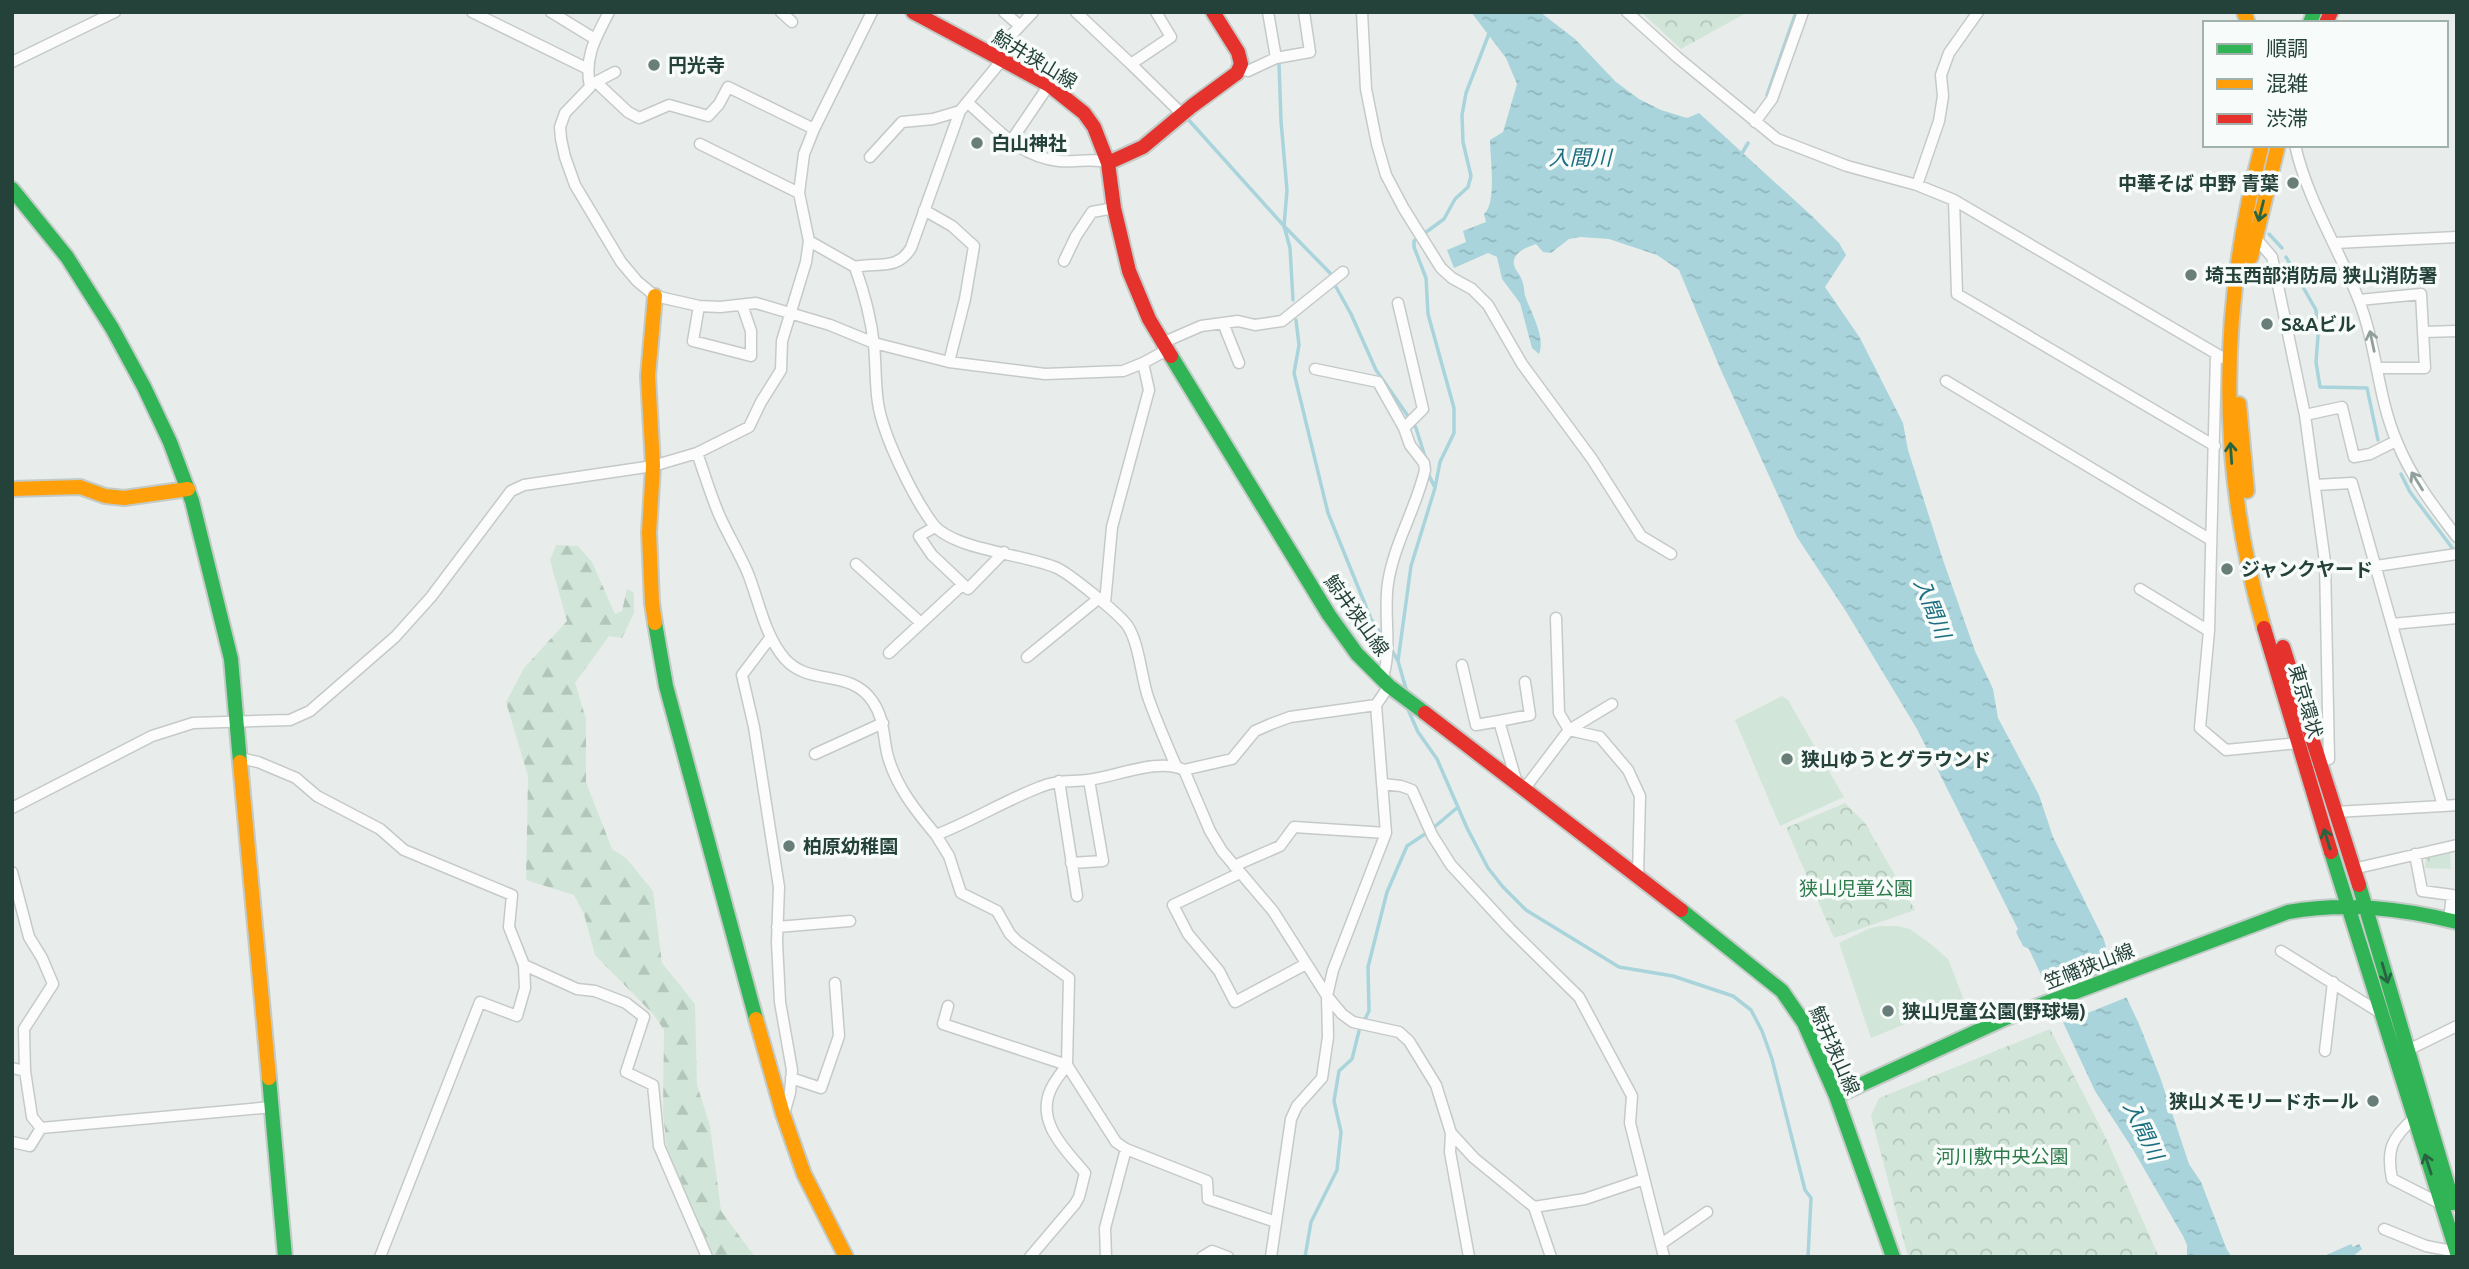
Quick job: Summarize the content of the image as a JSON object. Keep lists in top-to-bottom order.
{
  "streets": {
    "main road": ["鯨井狭山線", "東京環状", "笠幡狭山線"]
  },
  "crossings": [
    ["鯨井狭山線", "笠幡狭山線"],
    ["東京環状", "笠幡狭山線"]
  ],
  "water": ["入間川"],
  "parks": ["狭山児童公園", "河川敷中央公園"],
  "places": [
    "円光寺",
    "白山神社",
    "中華そば 中野 青葉",
    "埼玉西部消防局 狭山消防署",
    "S&Aビル",
    "ジャンクヤード",
    "狭山ゆうとグラウンド",
    "柏原幼稚園",
    "狭山児童公園(野球場)",
    "狭山メモリードホール"
  ],
  "legend": ["順調", "混雑", "渋滞"]
}
